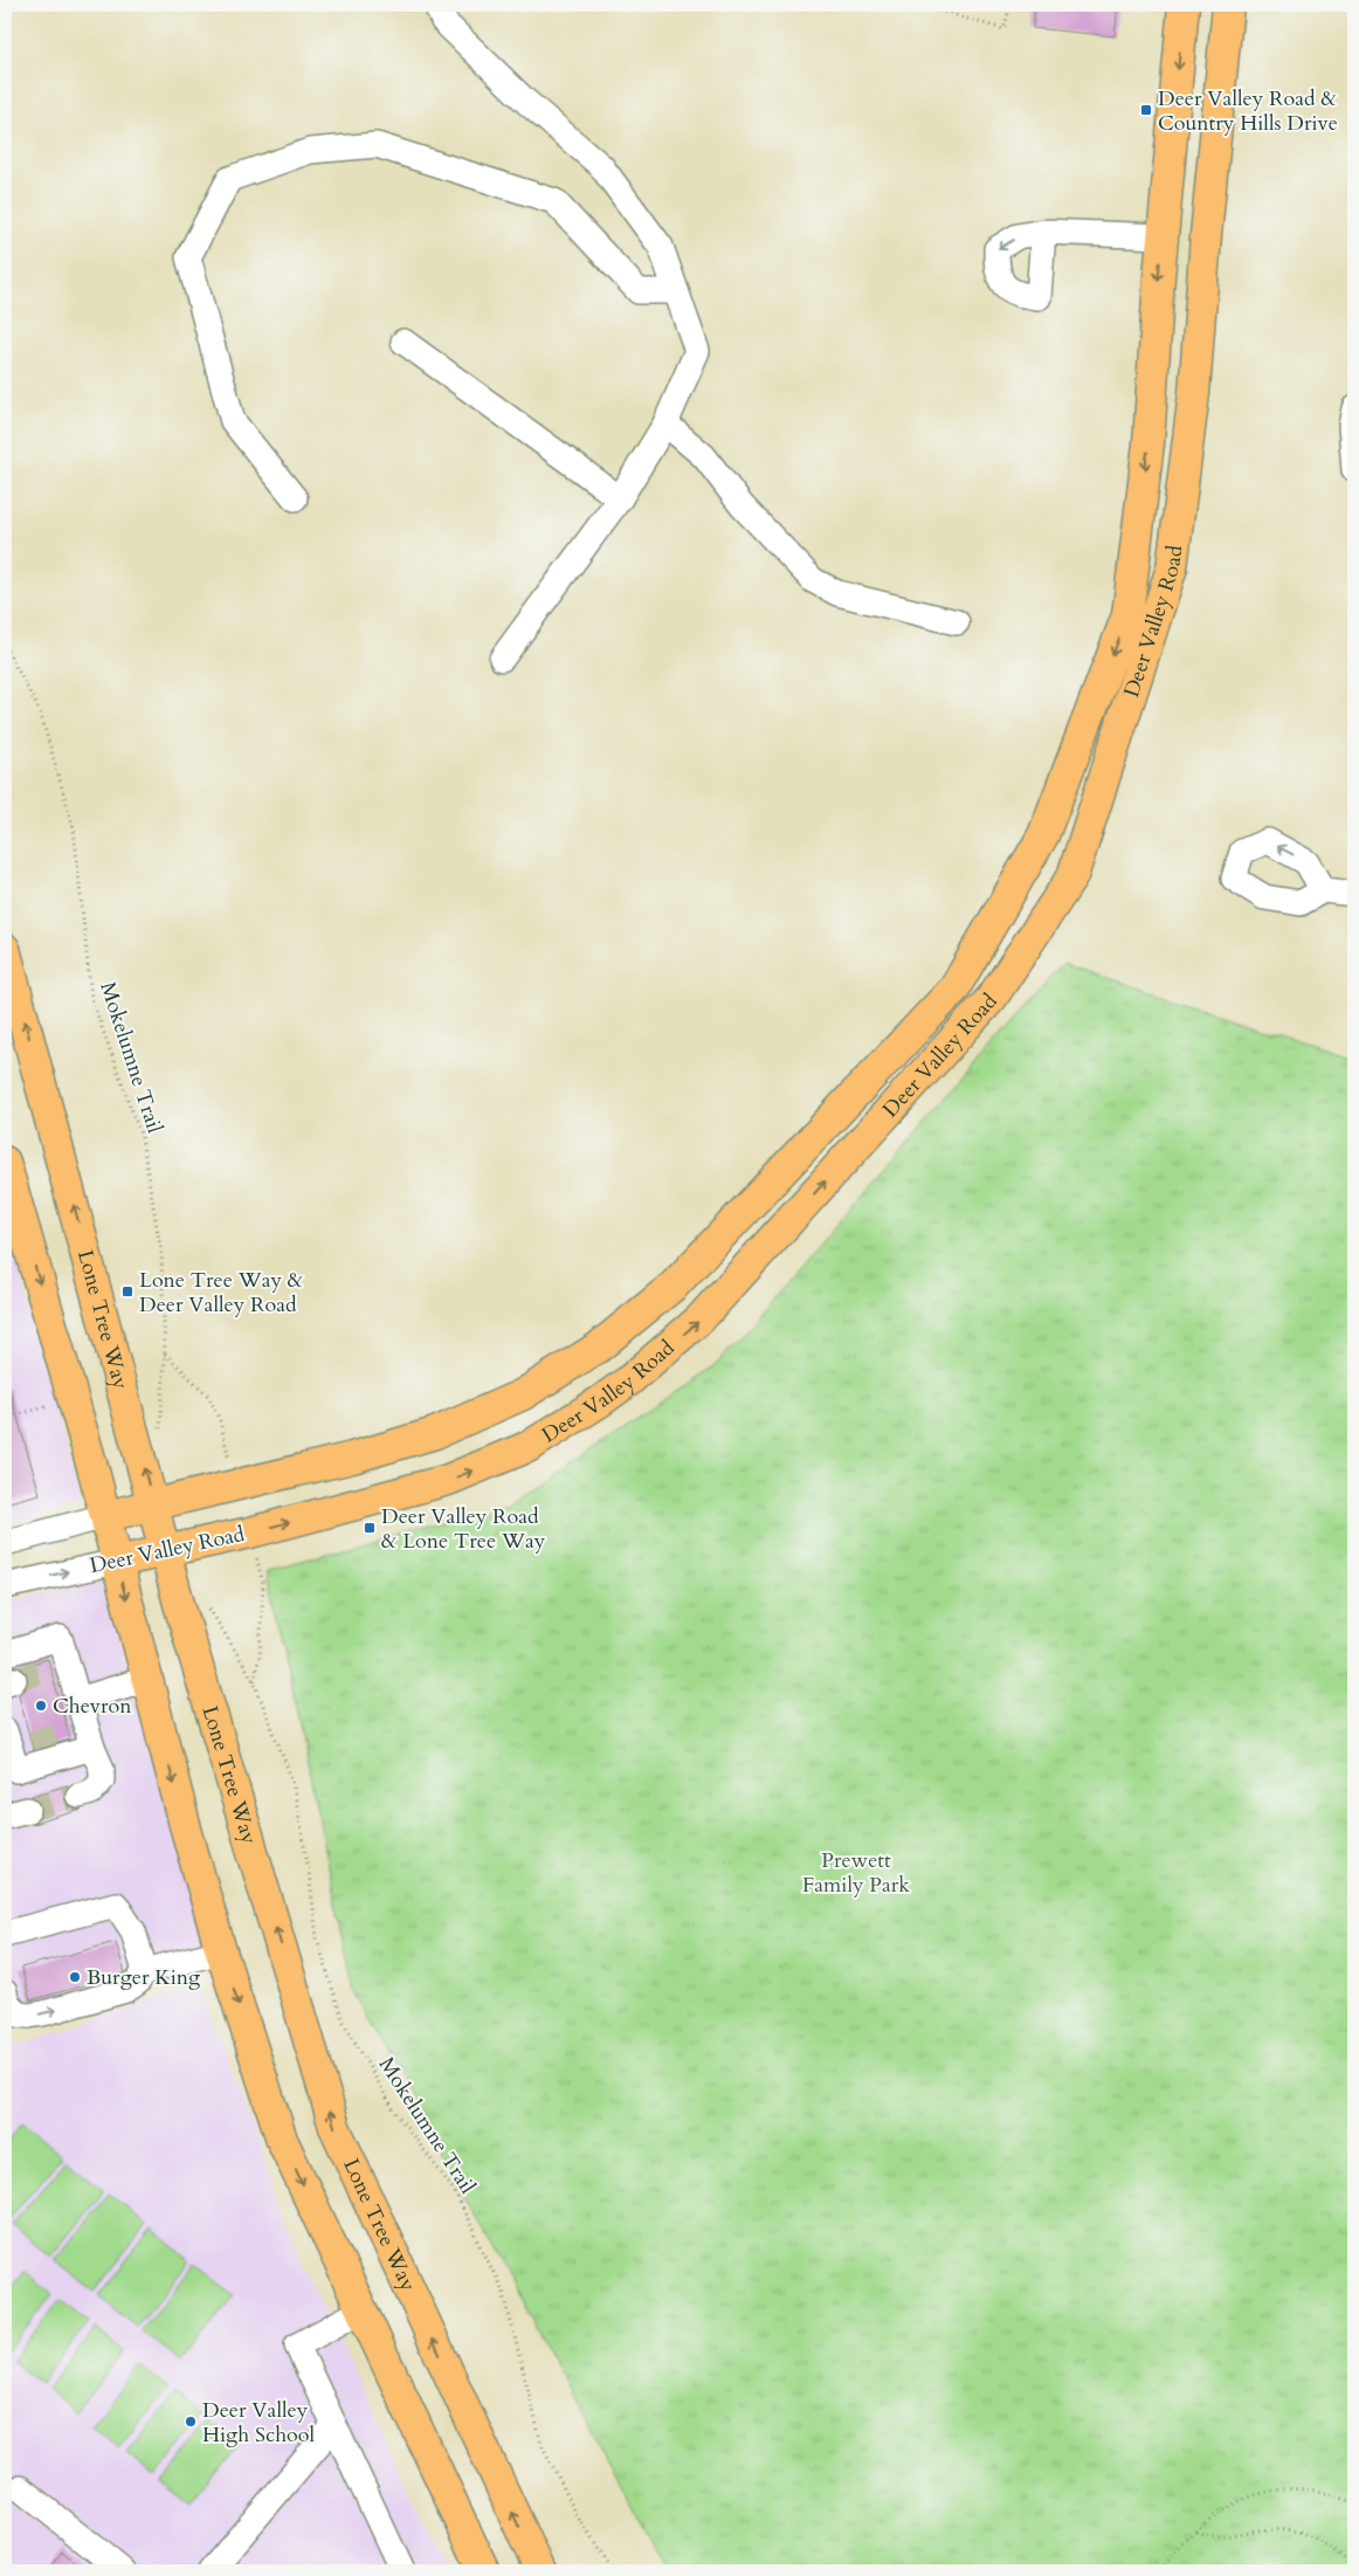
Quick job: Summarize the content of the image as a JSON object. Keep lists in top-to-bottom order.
{
  "streets": {
    "main road": ["Deer Valley Road", "Lone Tree Way"],
    "path": ["Mokelumne Trail"]
  },
  "crossings": [
    ["Deer Valley Road", "Lone Tree Way"]
  ],
  "parks": ["Prewett Family Park"],
  "places": {
    "transit": ["Deer Valley Road & Country Hills Drive", "Lone Tree Way & Deer Valley Road", "Deer Valley Road & Lone Tree Way"],
    "other": ["Chevron", "Burger King", "Deer Valley High School"]
  }
}
